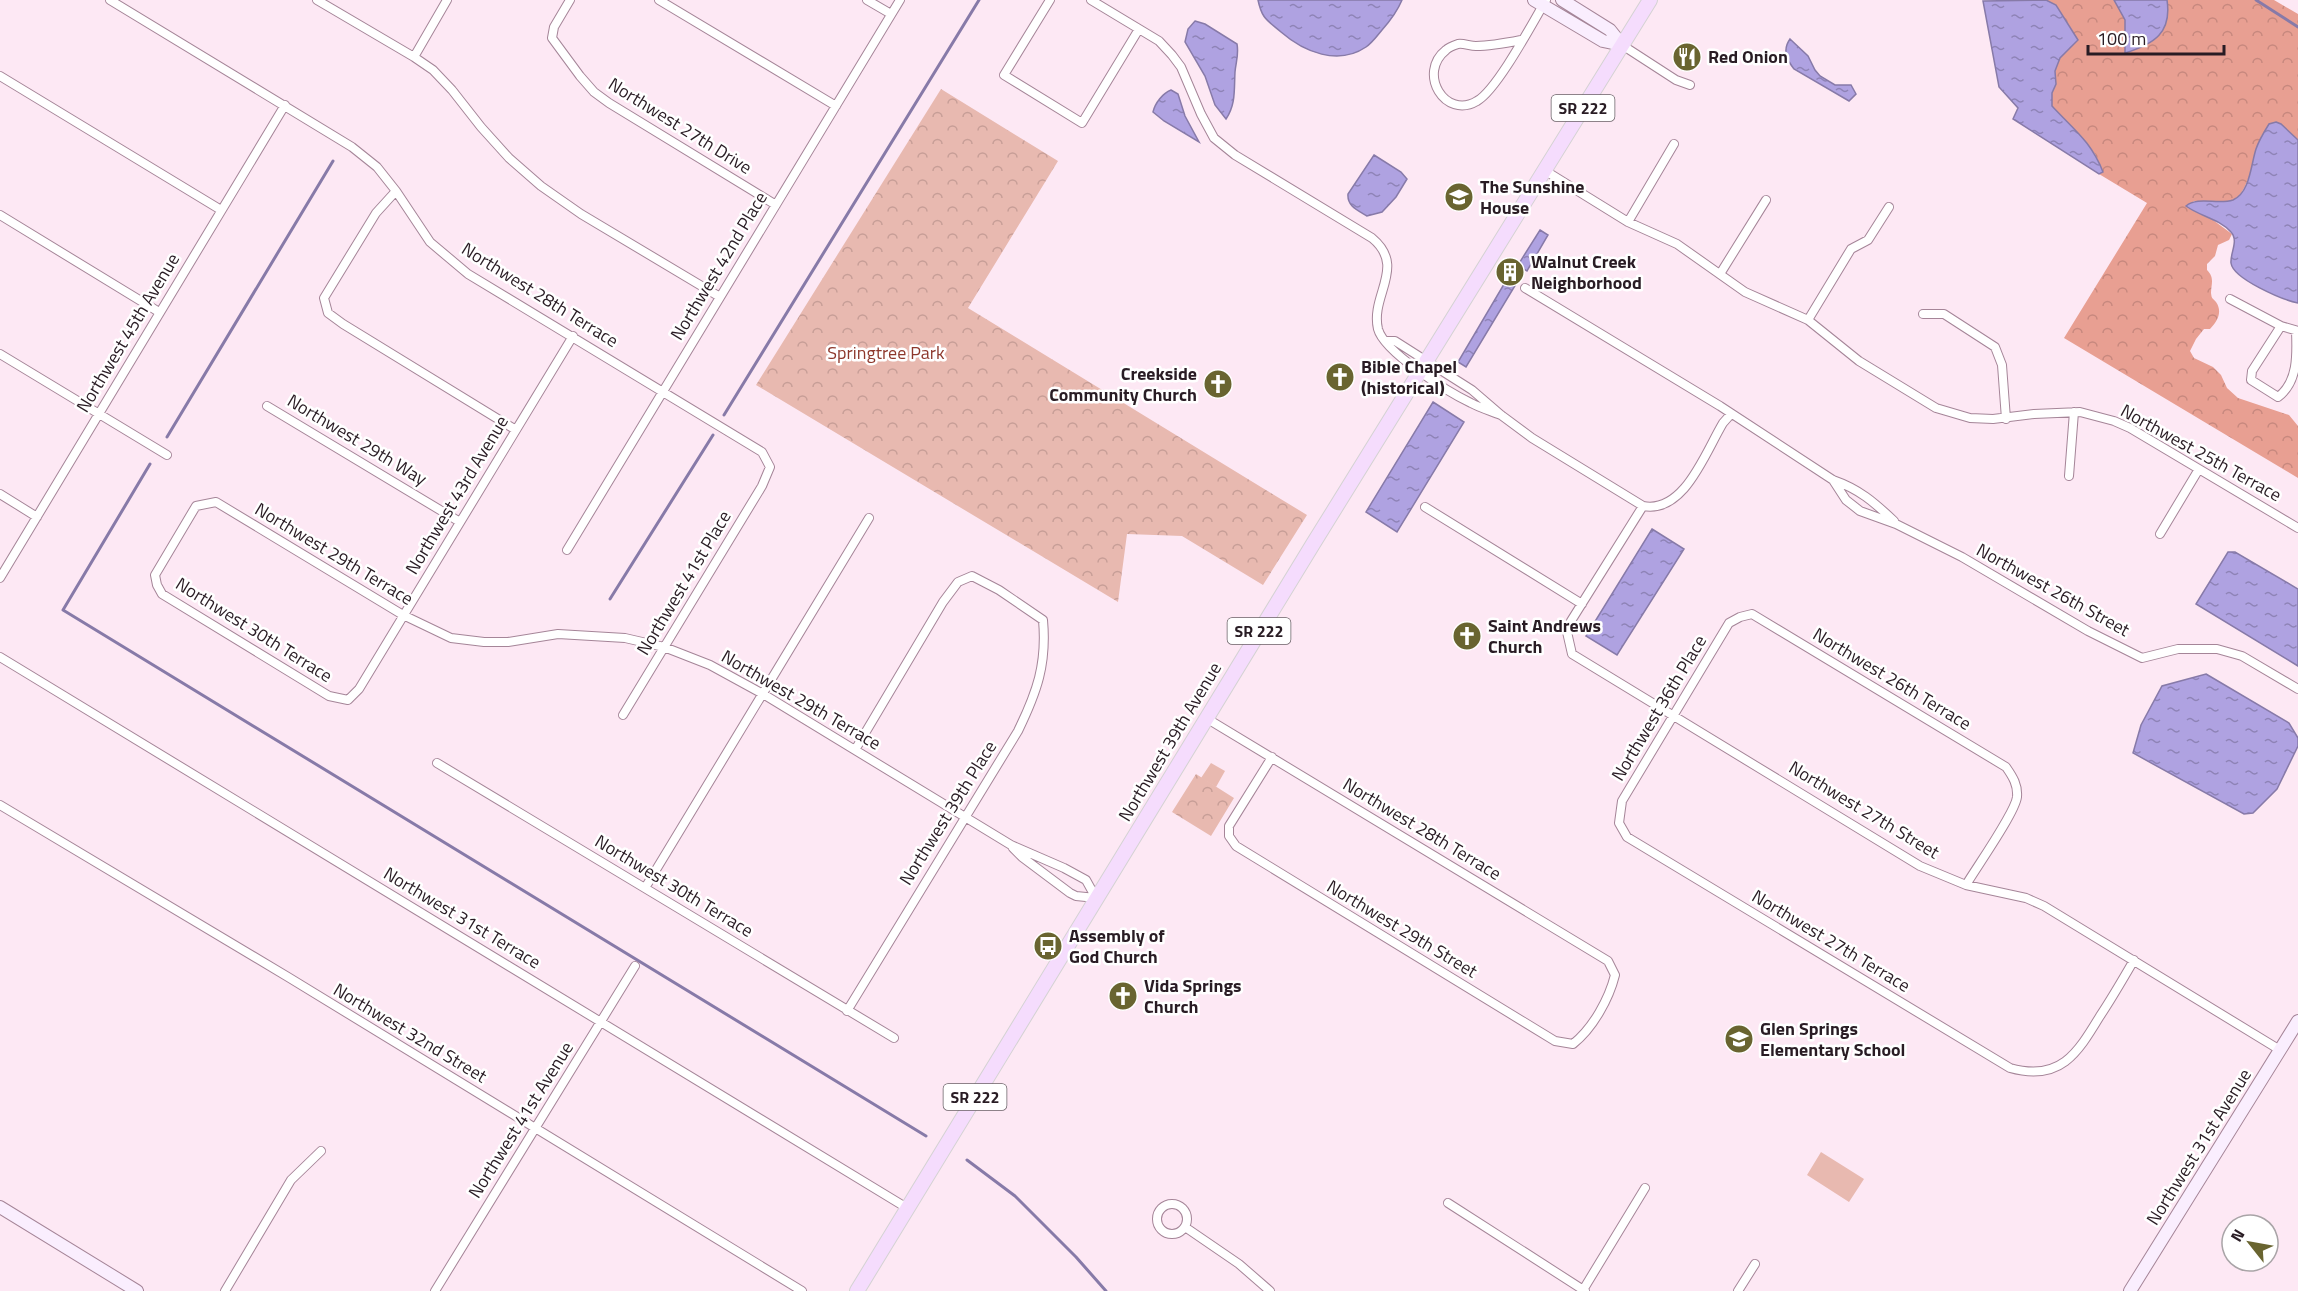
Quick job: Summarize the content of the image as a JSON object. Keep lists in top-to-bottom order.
{
  "streets": {
    "main road": ["SR 222", "Northwest 39th Avenue"],
    "street": [
      "Northwest 27th Drive",
      "Northwest 42nd Place",
      "Northwest 28th Terrace",
      "Northwest 45th Avenue",
      "Northwest 29th Way",
      "Northwest 25th Terrace",
      "Northwest 43rd Avenue",
      "Northwest 29th Terrace",
      "Northwest 41st Place",
      "Northwest 26th Street",
      "Northwest 30th Terrace",
      "Northwest 26th Terrace",
      "Northwest 36th Place",
      "Northwest 27th Street",
      "Northwest 39th Place",
      "Northwest 31st Terrace",
      "Northwest 29th Street",
      "Northwest 27th Terrace",
      "Northwest 32nd Street",
      "Northwest 41st Avenue",
      "Northwest 31st Avenue"
    ]
  },
  "crossings": [
    ["Northwest 27th Drive", "Northwest 42nd Place"],
    ["Northwest 42nd Place", "Northwest 28th Terrace"],
    ["Northwest 28th Terrace", "Northwest 45th Avenue"],
    ["Northwest 28th Terrace", "Northwest 43rd Avenue"],
    ["Northwest 28th Terrace", "Northwest 41st Place"],
    ["Northwest 28th Terrace", "Northwest 39th Avenue"],
    ["Northwest 28th Terrace", "Northwest 29th Street"],
    ["Northwest 29th Way", "Northwest 43rd Avenue"],
    ["Northwest 25th Terrace", "Northwest 39th Avenue"],
    ["Northwest 43rd Avenue", "Northwest 29th Terrace"],
    ["Northwest 43rd Avenue", "Northwest 30th Terrace"],
    ["Northwest 29th Terrace", "Northwest 41st Place"],
    ["Northwest 29th Terrace", "Northwest 30th Terrace"],
    ["Northwest 29th Terrace", "Northwest 39th Avenue"],
    ["Northwest 29th Terrace", "Northwest 39th Place"],
    ["Northwest 30th Terrace", "Northwest 39th Place"],
    ["Northwest 26th Terrace", "Northwest 36th Place"],
    ["Northwest 26th Terrace", "Northwest 27th Street"],
    ["Northwest 36th Place", "Northwest 27th Street"],
    ["Northwest 36th Place", "Northwest 27th Terrace"],
    ["Northwest 39th Avenue", "Northwest 31st Terrace"],
    ["Northwest 27th Street", "Northwest 27th Terrace"],
    ["Northwest 27th Street", "Northwest 31st Avenue"],
    ["Northwest 31st Terrace", "Northwest 41st Avenue"],
    ["Northwest 32nd Street", "Northwest 41st Avenue"]
  ],
  "parks": ["Springtree Park"],
  "places": {
    "restaurant": ["Red Onion"],
    "school or university": ["The Sunshine House", "Glen Springs Elementary School"],
    "building": ["Walnut Creek Neighborhood"],
    "church": [
      "Bible Chapel (historical)",
      "Creekside Community Church",
      "Saint Andrews Church",
      "Vida Springs Church"
    ],
    "bus stop": ["Assembly of God Church"]
  },
  "scale_bar": "100 m",
  "north": "top left"
}
